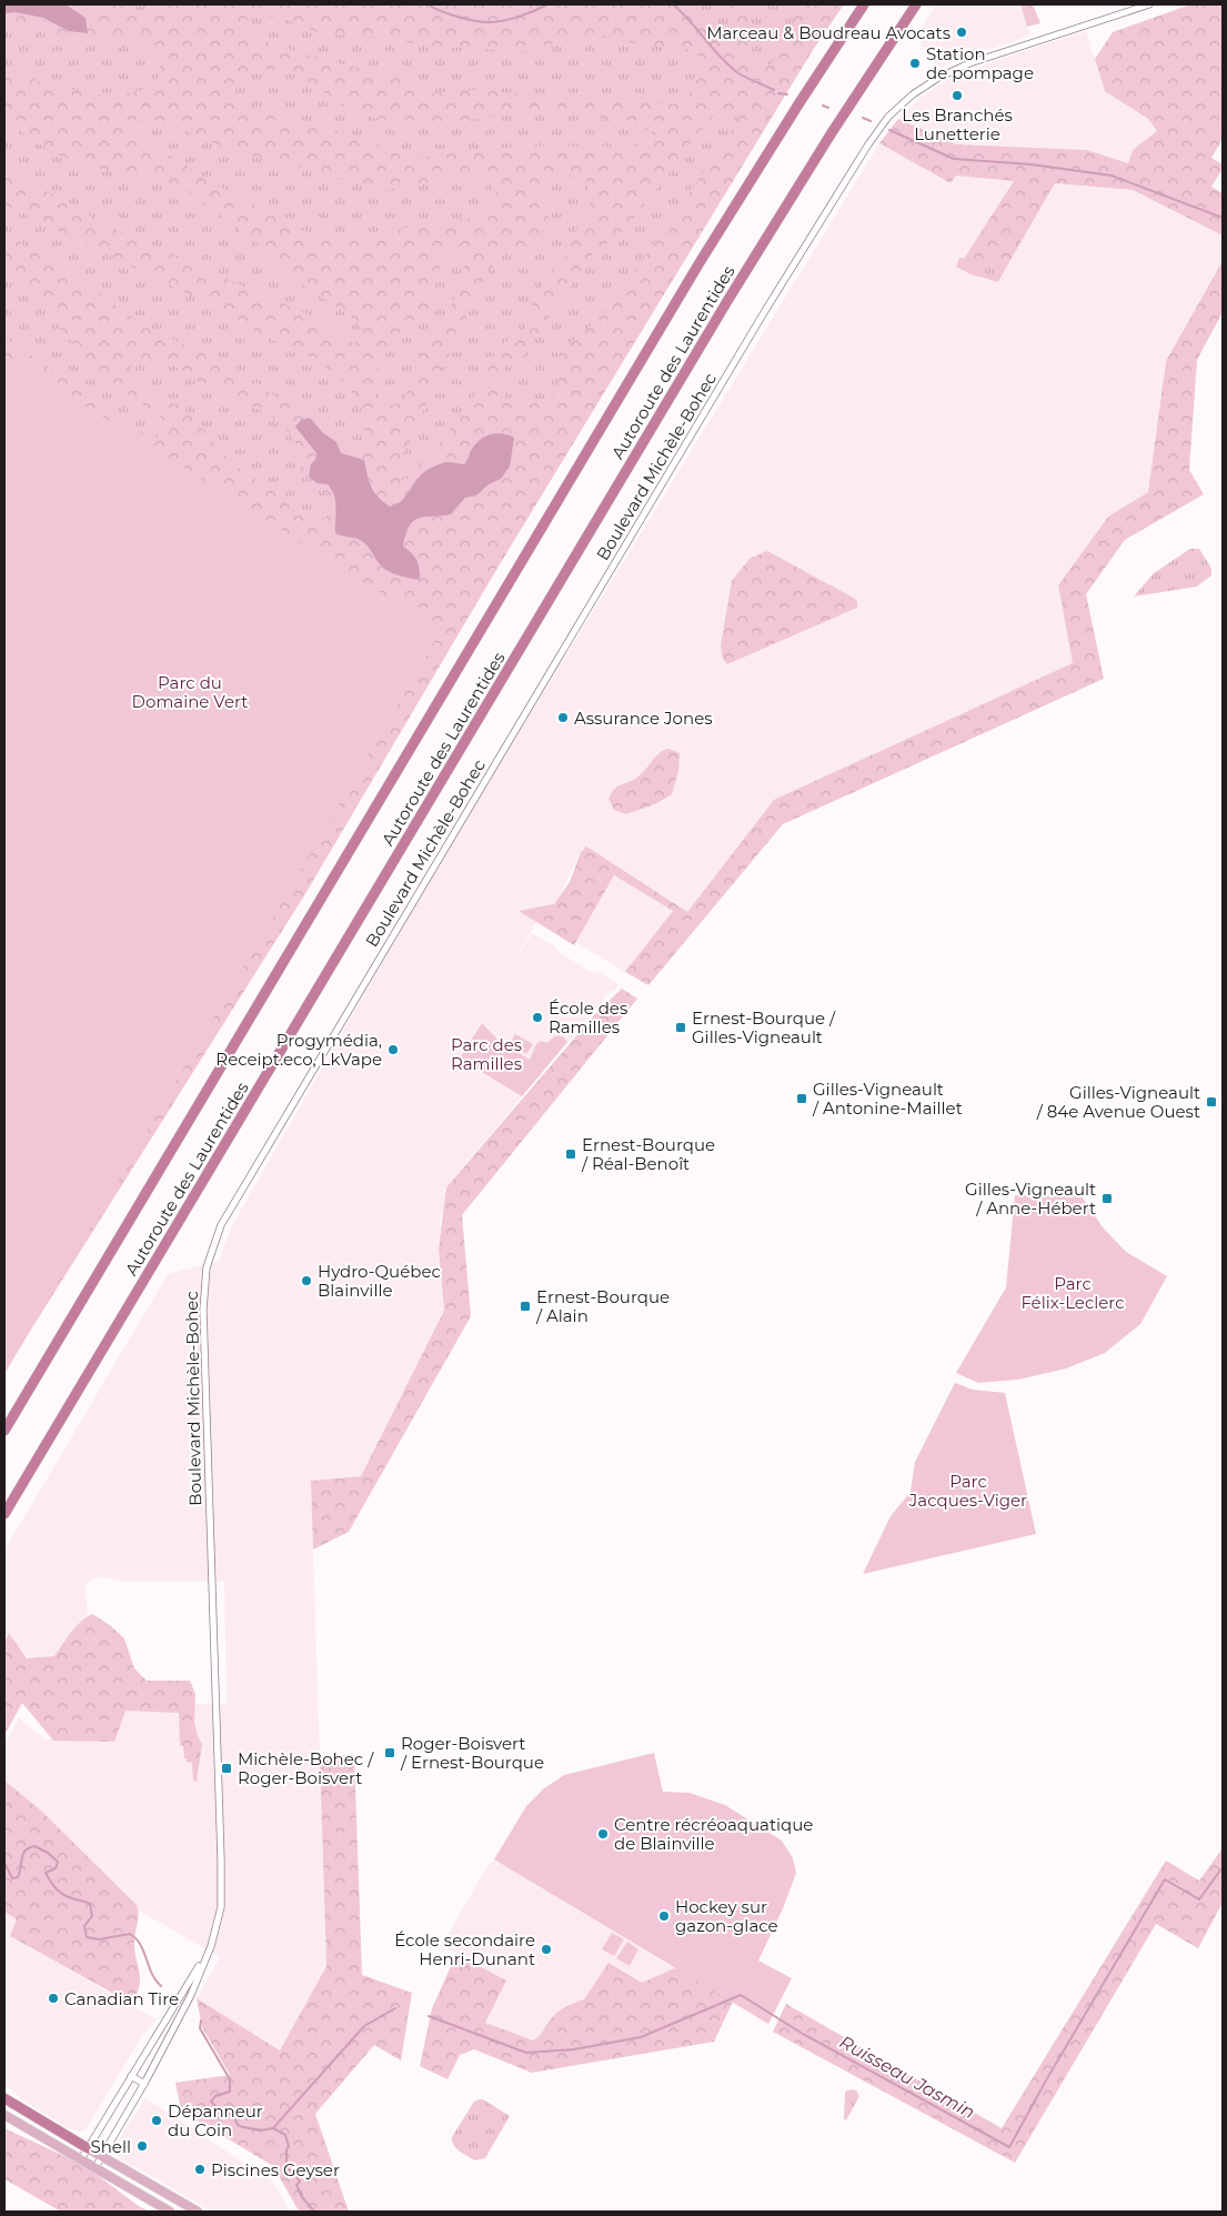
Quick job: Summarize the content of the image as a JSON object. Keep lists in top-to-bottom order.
{
  "streets": {
    "highway": ["Autoroute des Laurentides"],
    "street": ["Boulevard Michèle-Bohec"]
  },
  "water": ["Ruisseau Jasmin"],
  "parks": [
    "Parc du Domaine Vert",
    "Parc des Ramilles",
    "Parc Félix-Leclerc",
    "Parc Jacques-Viger"
  ],
  "places": {
    "other": [
      "Marceau & Boudreau Avocats",
      "Station de pompage",
      "Les Branchés Lunetterie",
      "Assurance Jones",
      "École des Ramilles",
      "Progymédia, Receipt.eco, LkVape",
      "Hydro-Québec Blainville",
      "Centre récréoaquatique de Blainville",
      "Hockey sur gazon-glace",
      "École secondaire Henri-Dunant",
      "Canadian Tire",
      "Dépanneur du Coin",
      "Shell",
      "Piscines Geyser"
    ],
    "transit": [
      "Ernest-Bourque / Gilles-Vigneault",
      "Gilles-Vigneault / Antonine-Maillet",
      "Gilles-Vigneault / 84e Avenue Ouest",
      "Ernest-Bourque / Réal-Benoît",
      "Gilles-Vigneault / Anne-Hébert",
      "Ernest-Bourque / Alain",
      "Roger-Boisvert / Ernest-Bourque",
      "Michèle-Bohec / Roger-Boisvert"
    ]
  }
}
